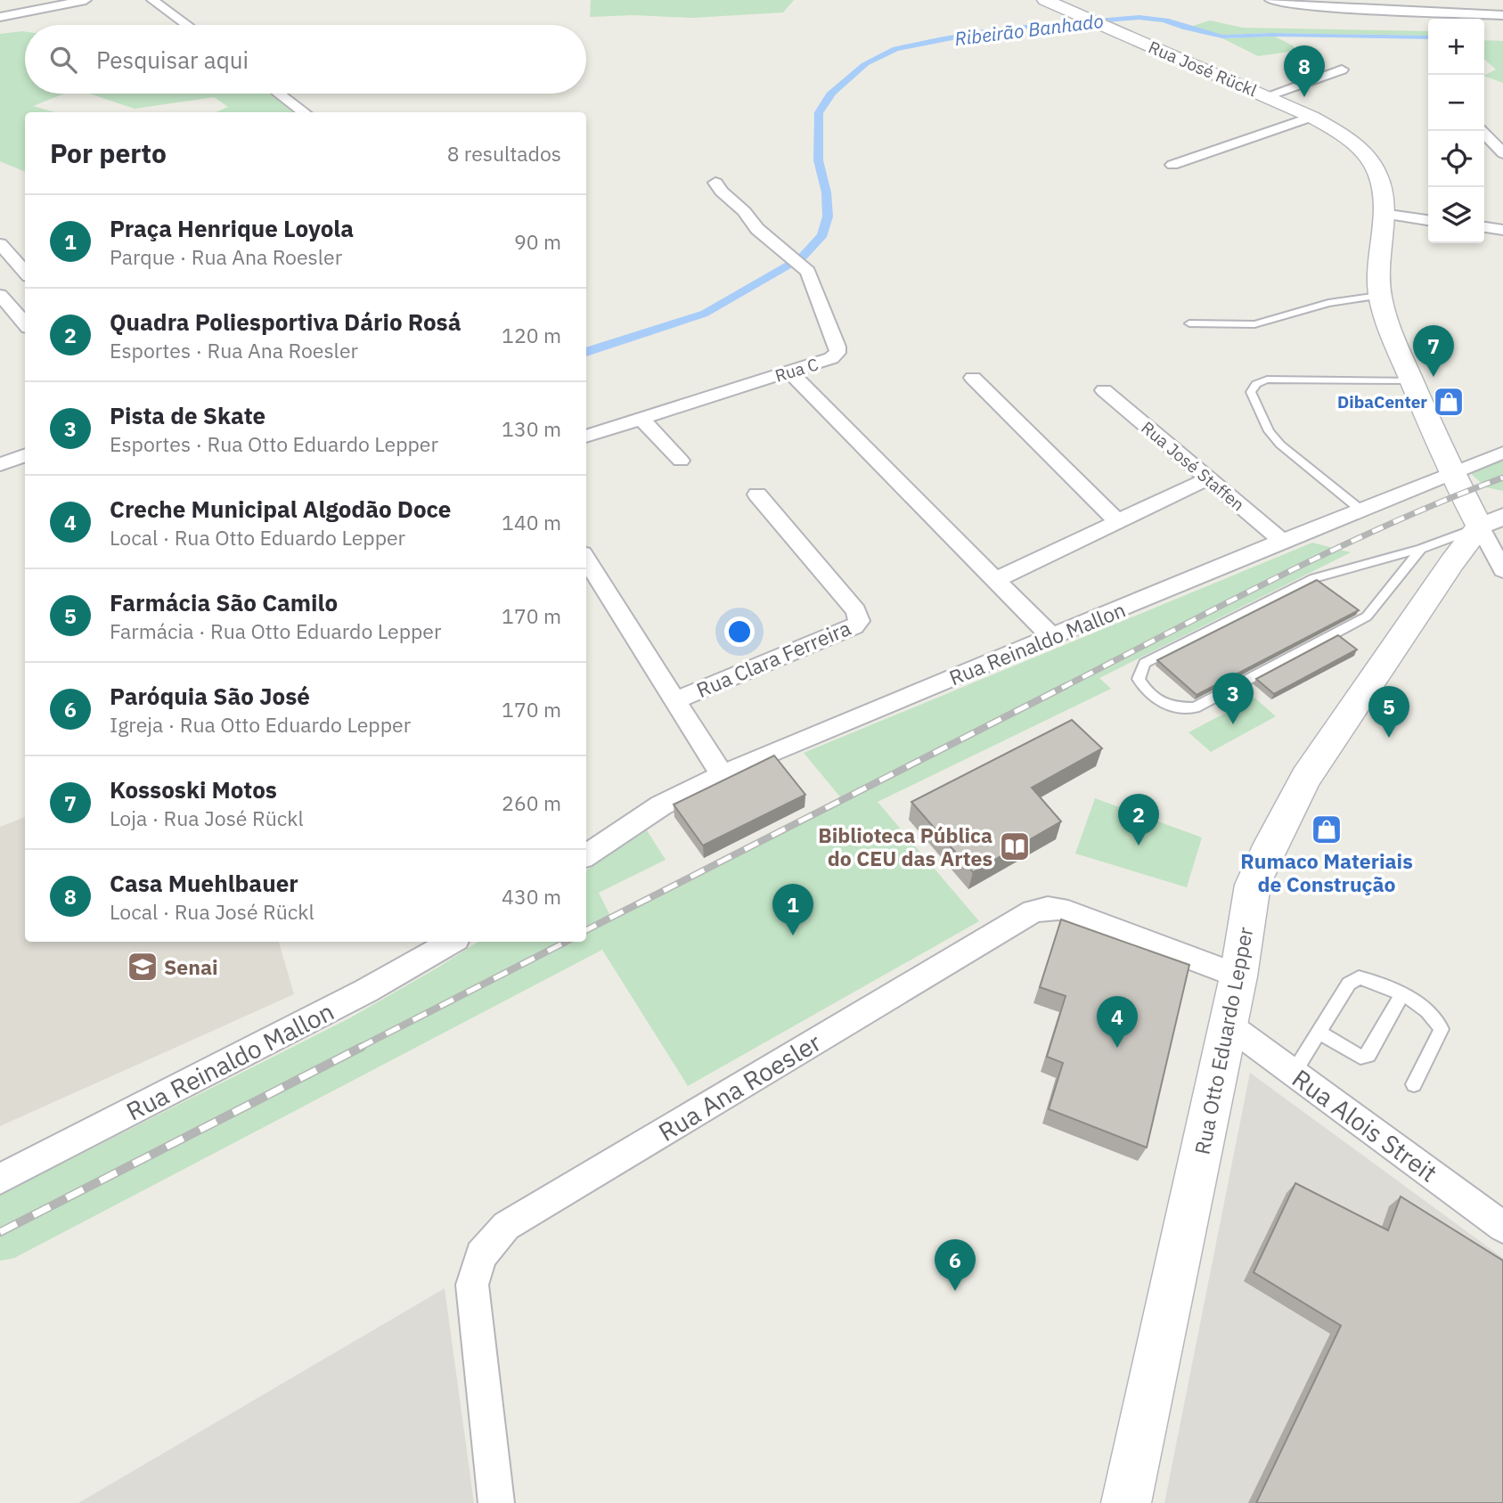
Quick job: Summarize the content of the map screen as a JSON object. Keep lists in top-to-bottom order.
{
  "streets": {
    "main road": ["Rua José Rückl", "Rua Otto Eduardo Lepper"],
    "street": [
      "Rua C",
      "Rua José Staffen",
      "Rua Reinaldo Mallon",
      "Rua Clara Ferreira",
      "Rua Ana Roesler",
      "Rua Alois Streit"
    ]
  },
  "crossings": [
    ["Rua José Rückl", "Rua Reinaldo Mallon"],
    ["Rua José Rückl", "Rua Otto Eduardo Lepper"],
    ["Rua José Staffen", "Rua Reinaldo Mallon"],
    ["Rua Otto Eduardo Lepper", "Rua Ana Roesler"],
    ["Rua Otto Eduardo Lepper", "Rua Alois Streit"]
  ],
  "water": ["Ribeirão Banhado"],
  "places": {
    "shop": ["DibaCenter", "Rumaco Materiais de Construção"],
    "library": ["Biblioteca Pública do CEU das Artes"],
    "school or university": ["Senai"]
  },
  "page": {
    "map_buttons": ["+", "−"],
    "search": "Pesquisar aqui",
    "pins": [
      "8",
      "7",
      "3",
      "5",
      "2",
      "1",
      "4",
      "6"
    ],
    "heading": ["Por perto", "8 resultados"],
    "list": [
      {
        "mark": "1",
        "name": "Praça Henrique Loyola",
        "note": "Parque · Rua Ana Roesler",
        "value": "90 m"
      },
      {
        "mark": "2",
        "name": "Quadra Poliesportiva Dário Rosá",
        "note": "Esportes · Rua Ana Roesler",
        "value": "120 m"
      },
      {
        "mark": "3",
        "name": "Pista de Skate",
        "note": "Esportes · Rua Otto Eduardo Lepper",
        "value": "130 m"
      },
      {
        "mark": "4",
        "name": "Creche Municipal Algodão Doce",
        "note": "Local · Rua Otto Eduardo Lepper",
        "value": "140 m"
      },
      {
        "mark": "5",
        "name": "Farmácia São Camilo",
        "note": "Farmácia · Rua Otto Eduardo Lepper",
        "value": "170 m"
      },
      {
        "mark": "6",
        "name": "Paróquia São José",
        "note": "Igreja · Rua Otto Eduardo Lepper",
        "value": "170 m"
      },
      {
        "mark": "7",
        "name": "Kossoski Motos",
        "note": "Loja · Rua José Rückl",
        "value": "260 m"
      },
      {
        "mark": "8",
        "name": "Casa Muehlbauer",
        "note": "Local · Rua José Rückl",
        "value": "430 m"
      }
    ]
  }
}
